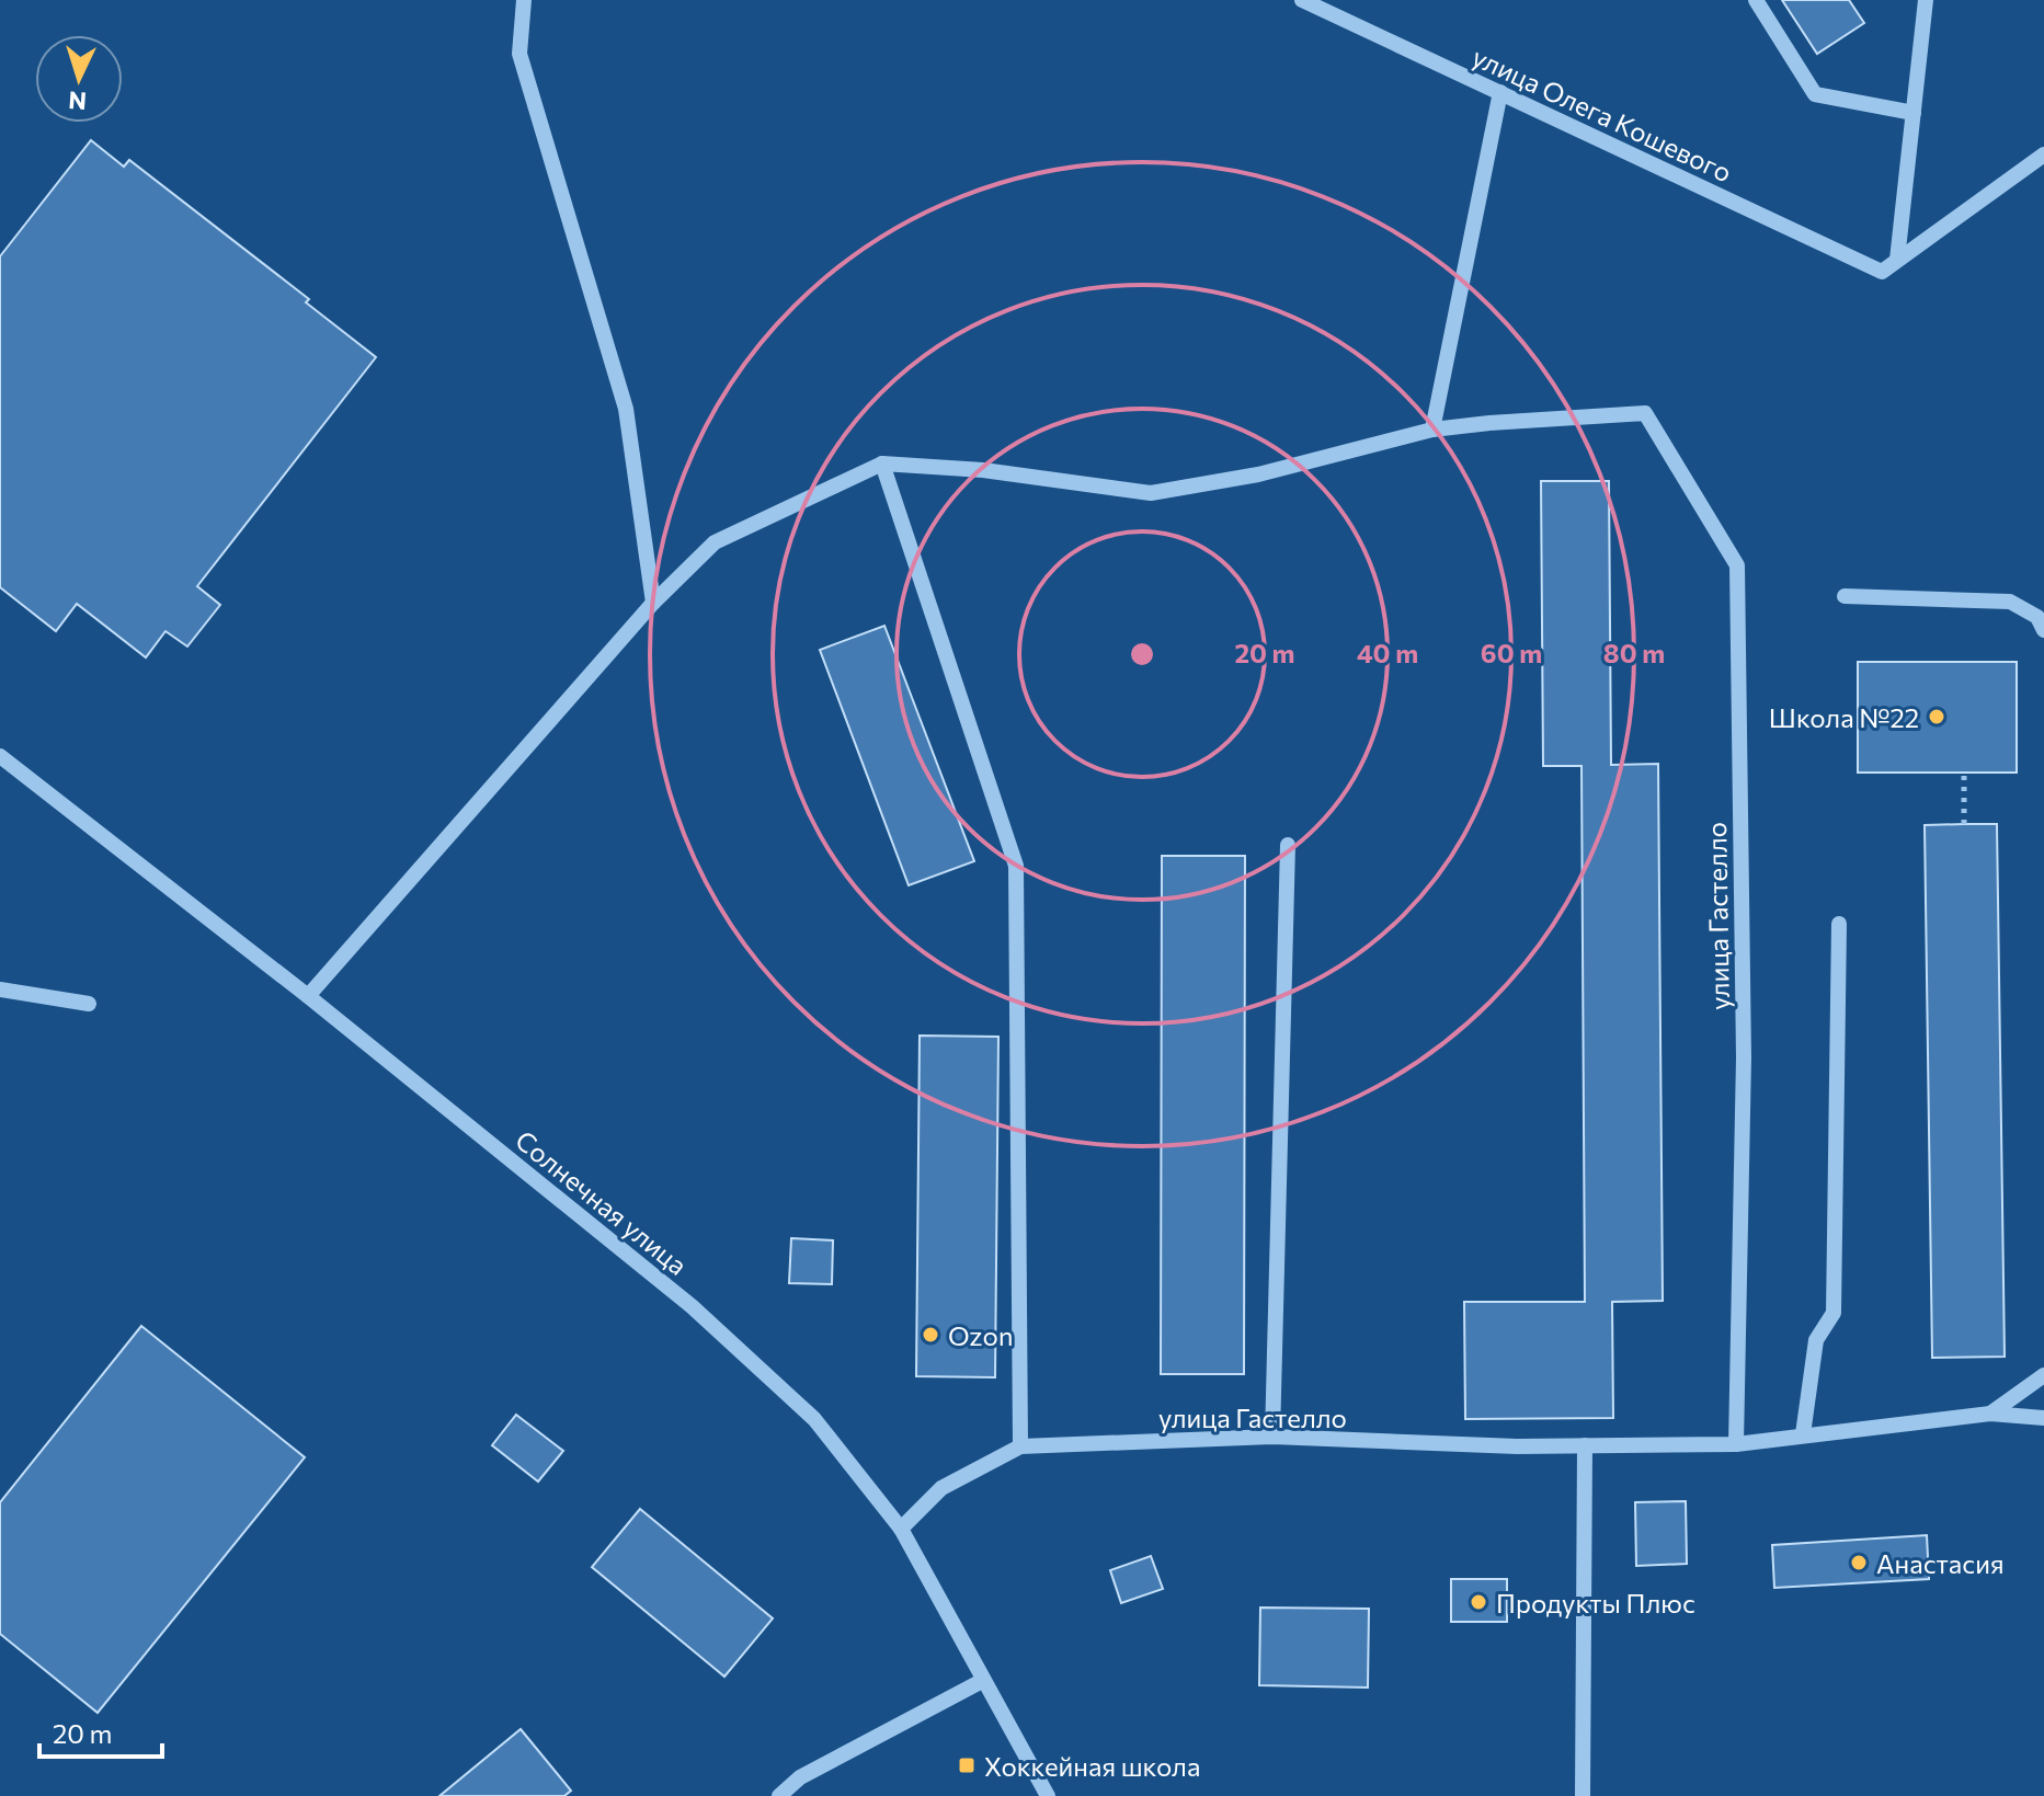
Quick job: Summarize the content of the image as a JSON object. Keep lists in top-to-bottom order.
{
  "streets": {
    "street": ["улица Олега Кошевого", "улица Гастелло", "Солнечная улица"]
  },
  "crossings": [
    ["улица Гастелло", "Солнечная улица"]
  ],
  "places": {
    "other": [
      "Школа №22",
      "Ozon",
      "Анастасия",
      "Продукты Плюс"
    ],
    "transit": ["Хоккейная школа"]
  },
  "scale_bar": "20 m",
  "north": "bottom",
  "rings": [
    "20 m",
    "40 m",
    "60 m",
    "80 m"
  ]
}
